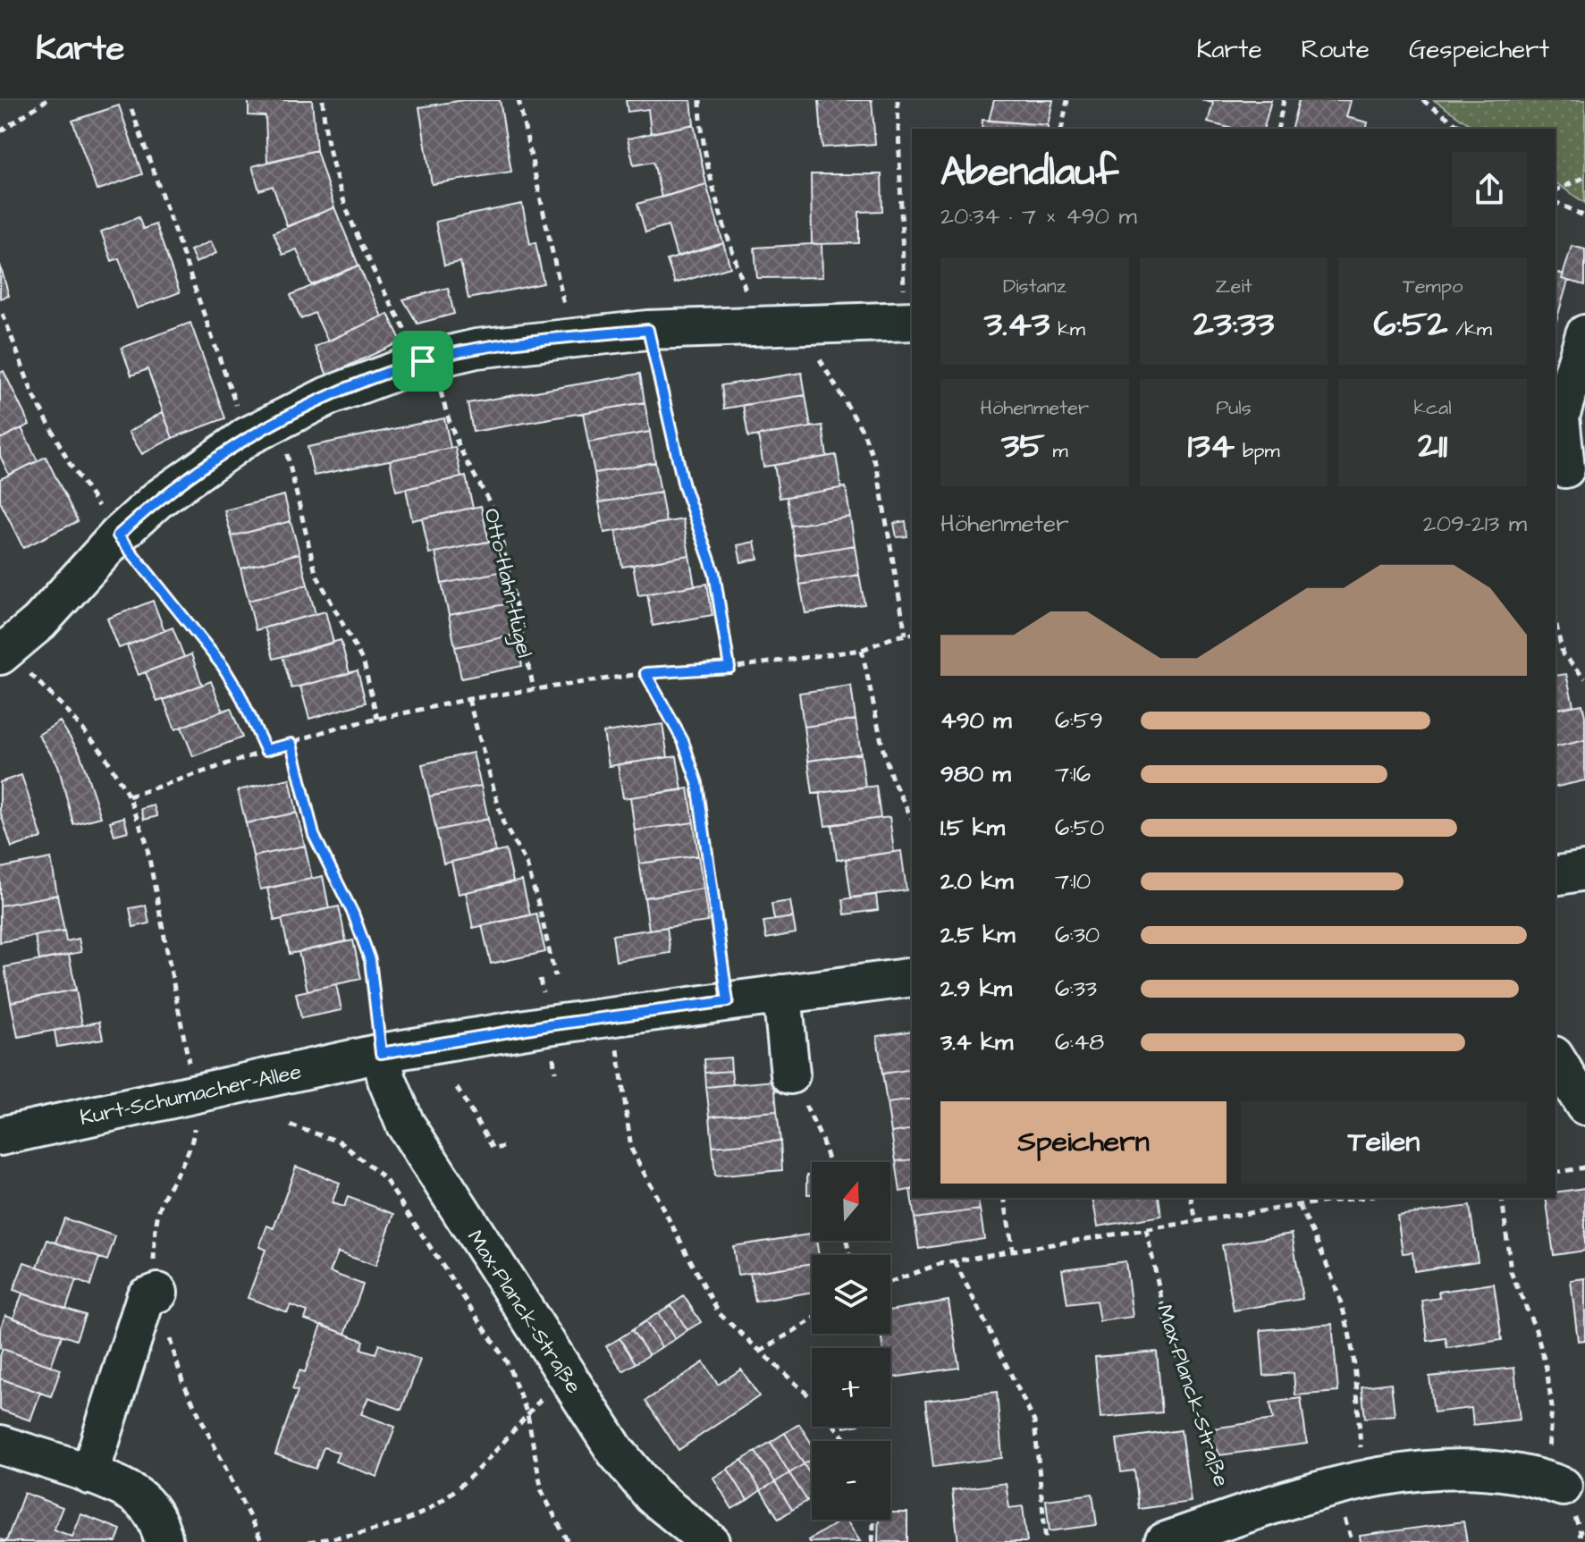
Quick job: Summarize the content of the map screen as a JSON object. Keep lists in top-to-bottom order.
{
  "streets": {
    "street": ["Kurt-Schumacher-Allee", "Max-Planck-Straße"],
    "path": ["Otto-Hahn-Hügel"]
  },
  "crossings": [
    ["Kurt-Schumacher-Allee", "Max-Planck-Straße"]
  ],
  "north": "top",
  "page": {
    "header": "Karte",
    "nav": ["Karte", "Route", "Gespeichert"],
    "heading": ["Abendlauf", "20:34 · 7 × 490 m"],
    "stats": [
      ["Distanz", "3.43 km"],
      ["Zeit", "23:33"],
      ["Tempo", "6:52 /km"],
      ["Höhenmeter", "35 m"],
      ["Puls", "134 bpm"],
      ["kcal", "211"]
    ],
    "chart": ["Höhenmeter", "209–213 m"],
    "list": [
      {
        "name": "490 m",
        "note": "6:59"
      },
      {
        "name": "980 m",
        "note": "7:16"
      },
      {
        "name": "1.5 km",
        "note": "6:50"
      },
      {
        "name": "2.0 km",
        "note": "7:10"
      },
      {
        "name": "2.5 km",
        "note": "6:30"
      },
      {
        "name": "2.9 km",
        "note": "6:33"
      },
      {
        "name": "3.4 km",
        "note": "6:48"
      }
    ],
    "buttons": ["Speichern", "Teilen"],
    "map_buttons": ["+", "−"]
  }
}
